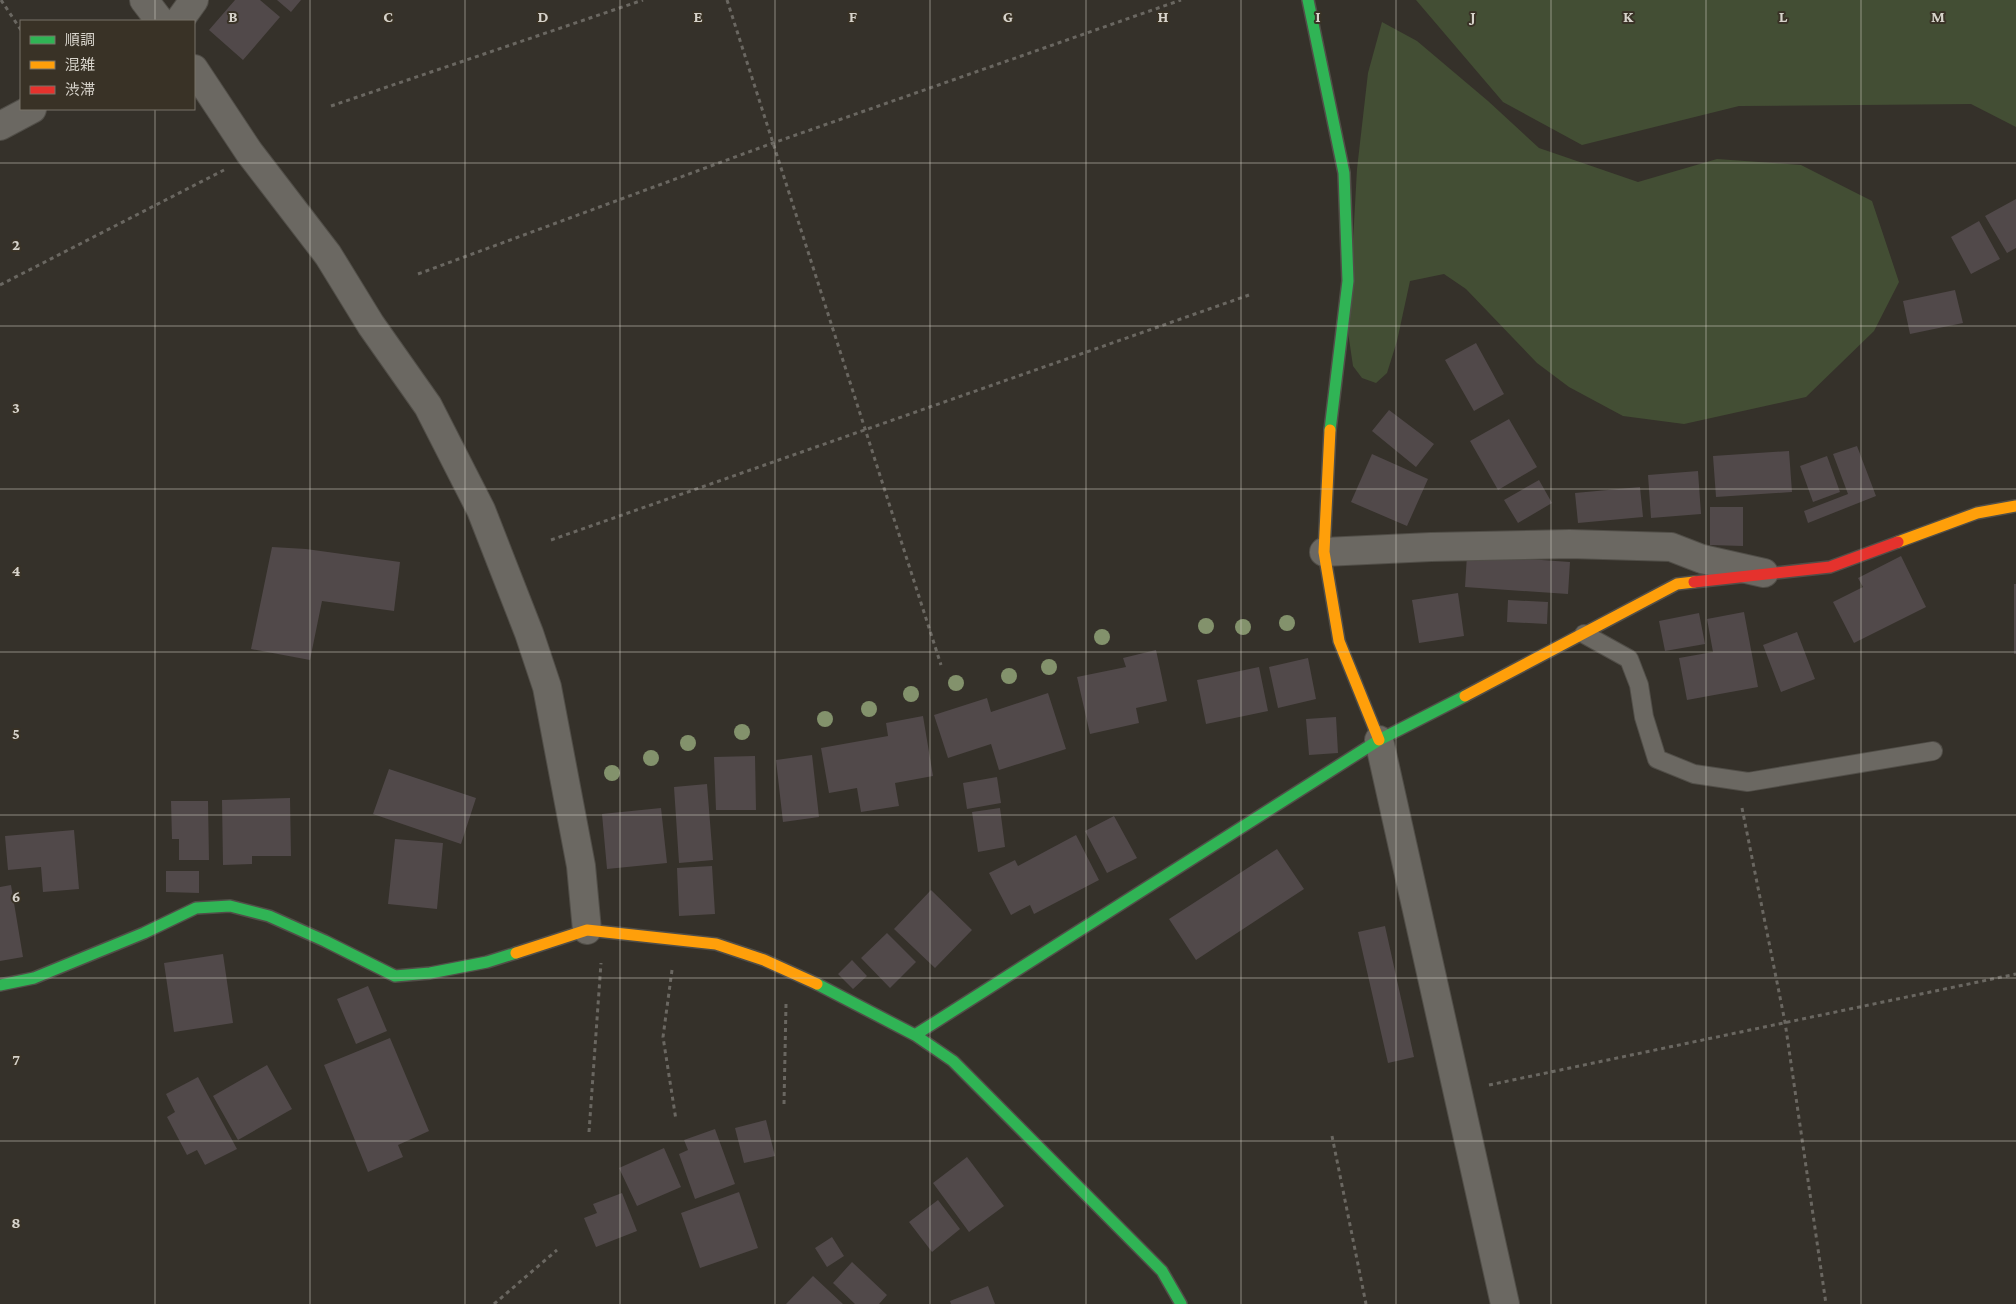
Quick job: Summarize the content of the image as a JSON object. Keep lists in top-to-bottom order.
{
  "legend": ["順調", "混雑", "渋滞"],
  "grid": {
    "columns": [
      "B",
      "C",
      "D",
      "E",
      "F",
      "G",
      "H",
      "I",
      "J",
      "K",
      "L",
      "M"
    ],
    "rows": [
      "2",
      "3",
      "4",
      "5",
      "6",
      "7",
      "8"
    ]
  }
}
